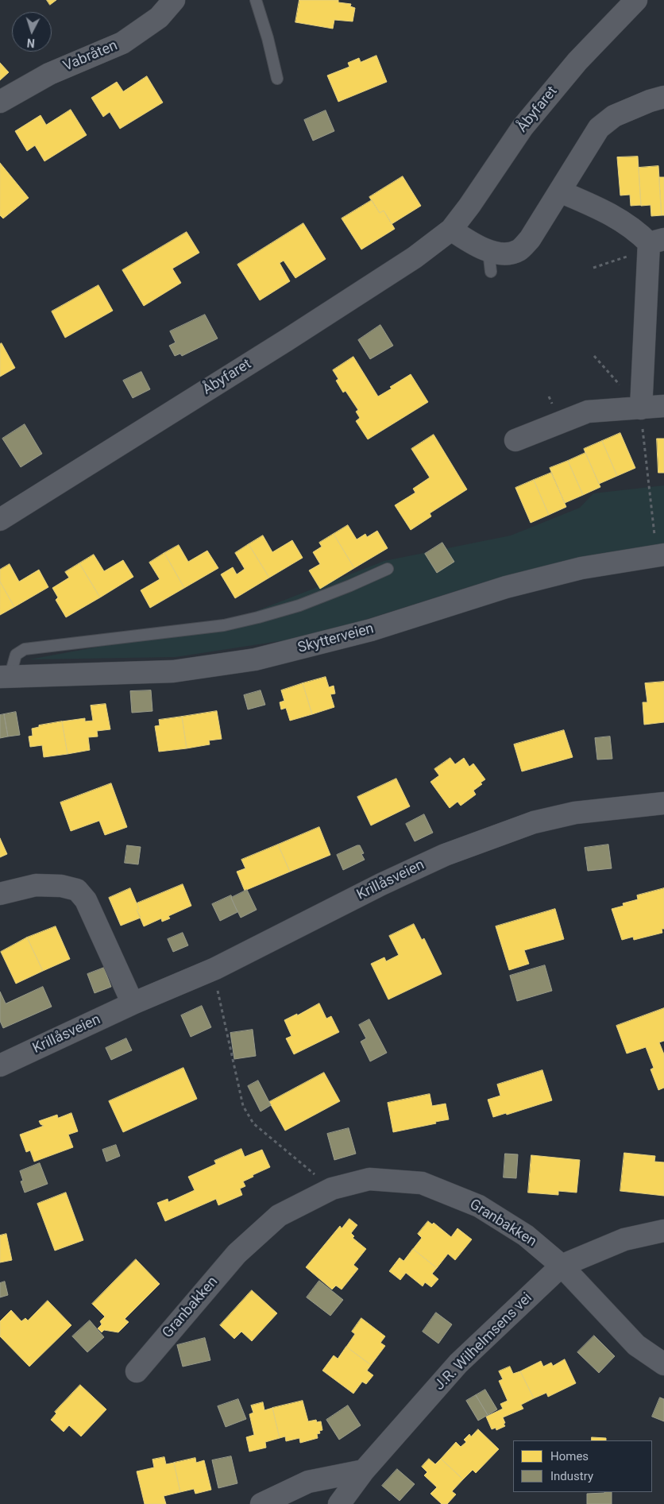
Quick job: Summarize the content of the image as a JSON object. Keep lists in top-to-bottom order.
{
  "streets": {
    "street": [
      "Vabråten",
      "Åbyfaret",
      "Skytterveien",
      "Krillåsveien",
      "Granbakken",
      "J.R. Wilhelmsens vei"
    ]
  },
  "crossings": [
    ["Granbakken", "J.R. Wilhelmsens vei"]
  ],
  "legend": ["Homes", "Industry"],
  "north": "bottom"
}
